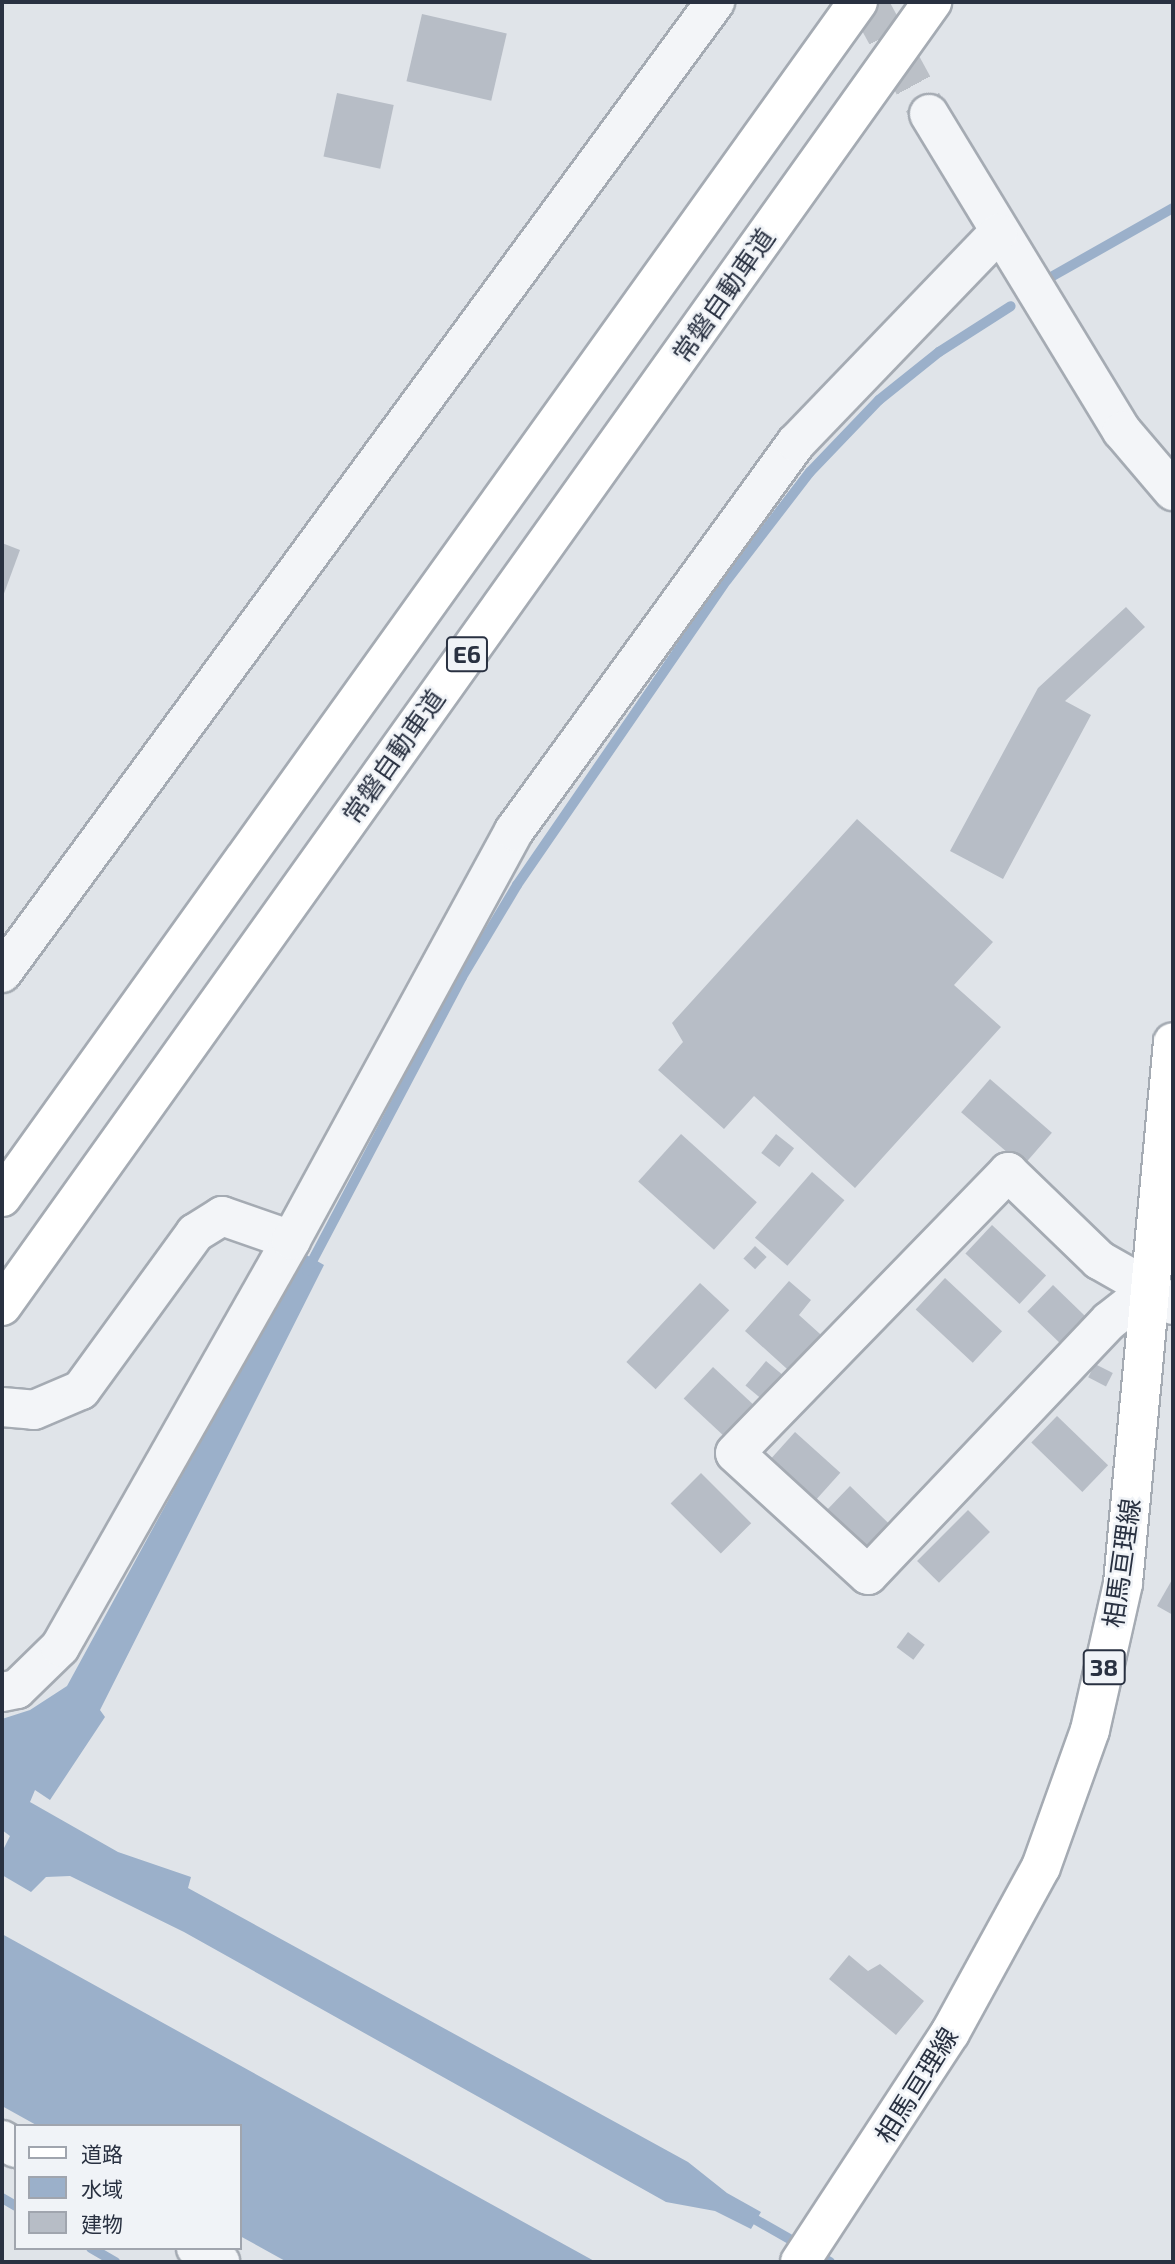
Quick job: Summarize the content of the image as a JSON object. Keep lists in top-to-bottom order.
{
  "streets": {
    "main road": [
      "常磐自動車道",
      "E6",
      "相馬亘理線",
      "38"
    ]
  },
  "legend": ["道路", "水域", "建物"]
}
